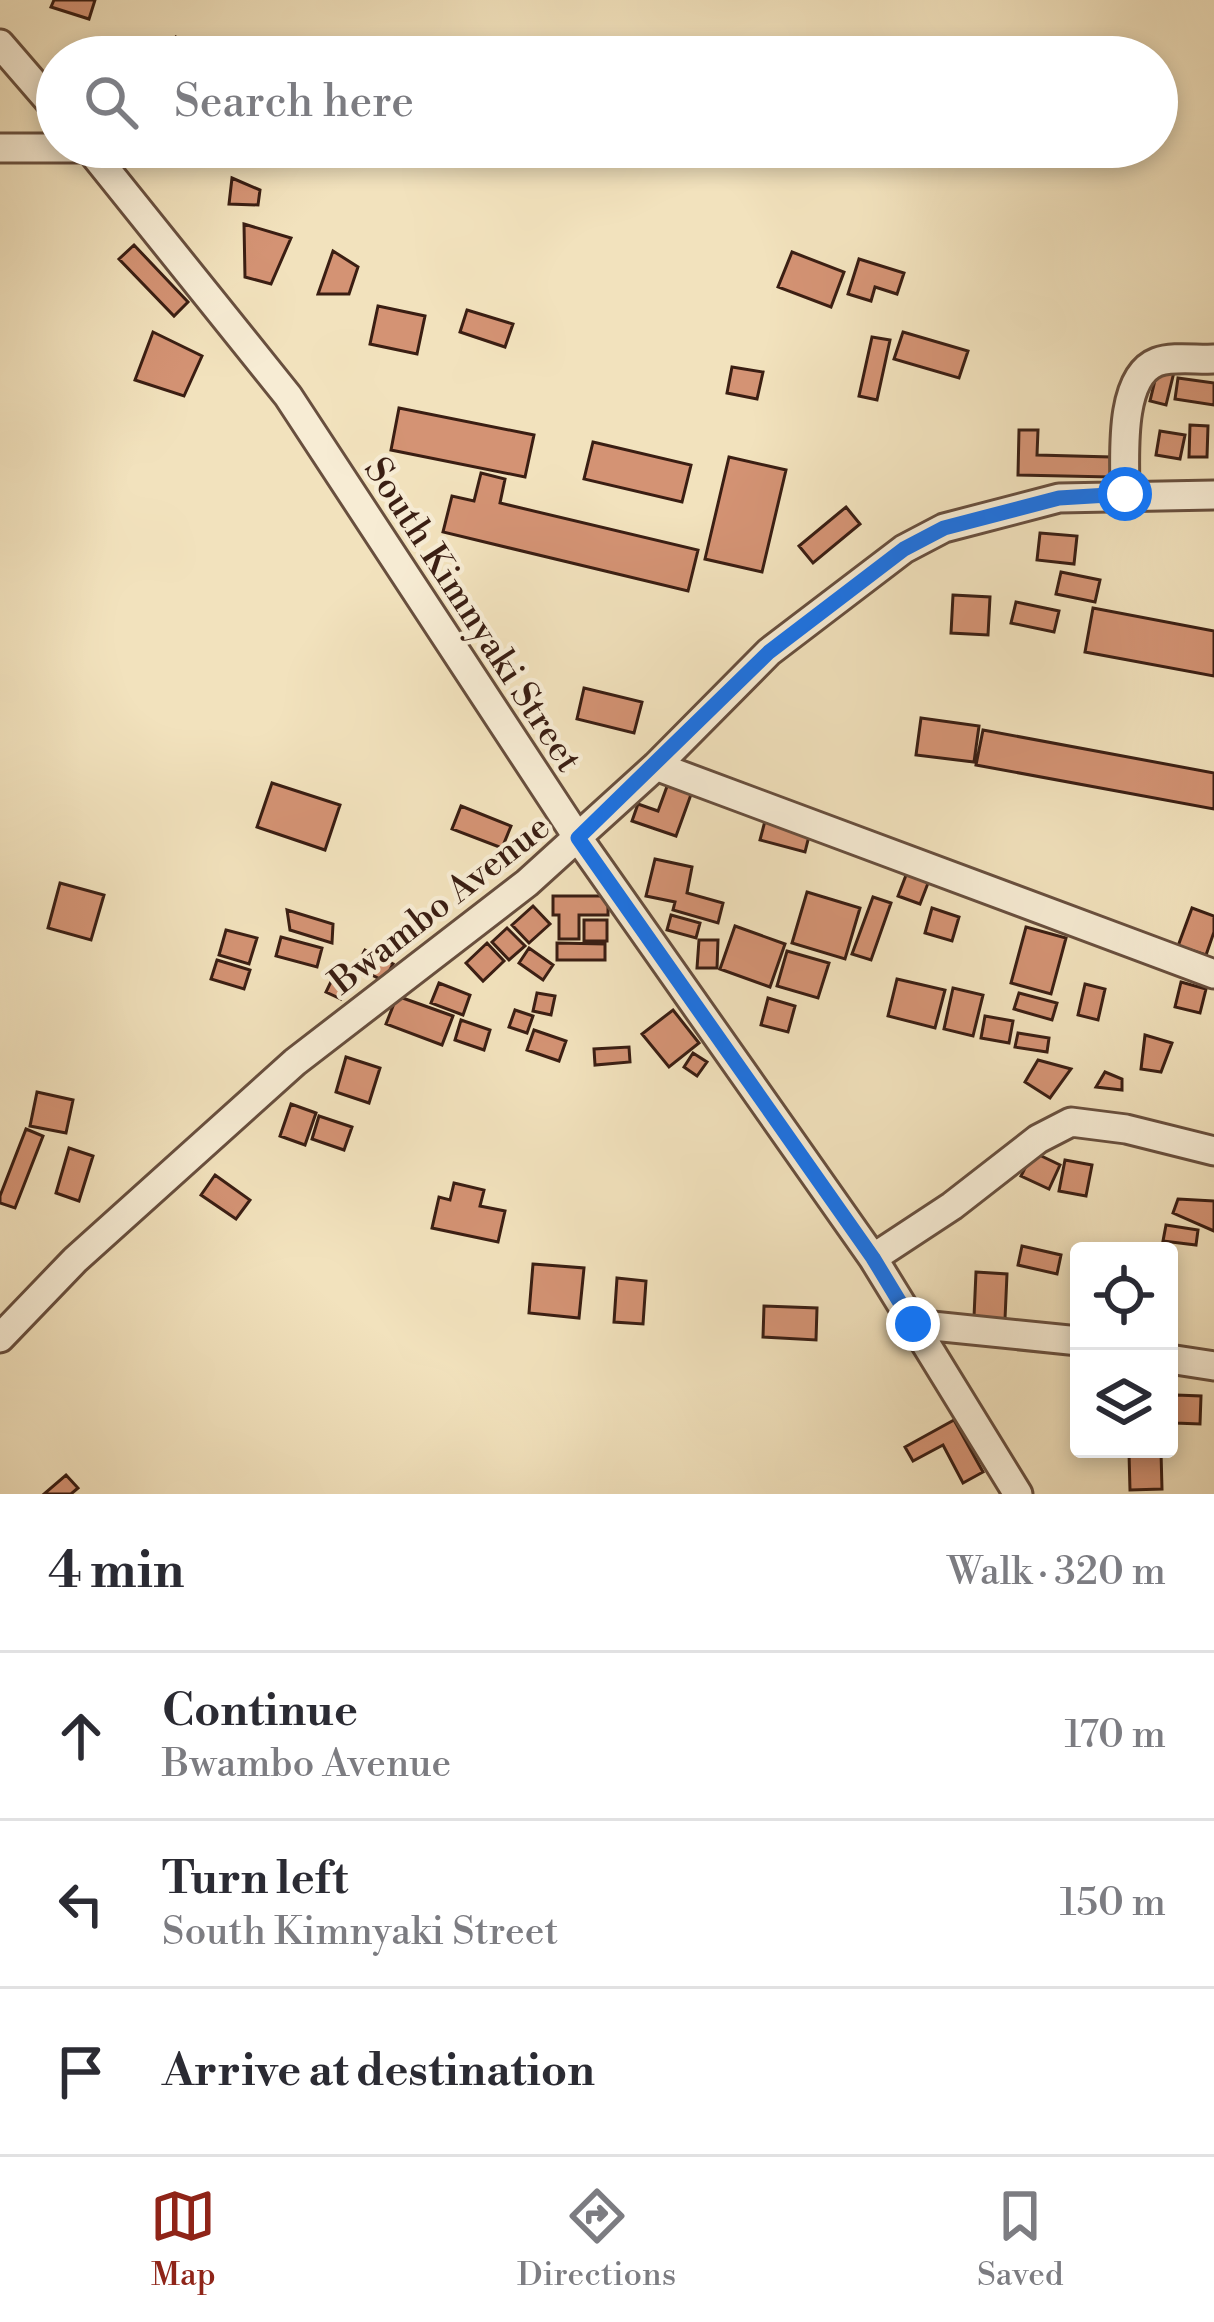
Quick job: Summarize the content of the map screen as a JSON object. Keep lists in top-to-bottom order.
{
  "streets": {
    "street": ["South Kimnyaki Street", "Bwambo Avenue"]
  },
  "crossings": [
    ["South Kimnyaki Street", "Bwambo Avenue"]
  ],
  "page": {
    "search": "Search here",
    "heading": ["4 min", "Walk · 320 m"],
    "list": [
      ["Continue", "Bwambo Avenue", "170 m"],
      ["Turn left", "South Kimnyaki Street", "150 m"],
      "Arrive at destination"
    ],
    "nav": ["Map", "Directions", "Saved"]
  }
}
